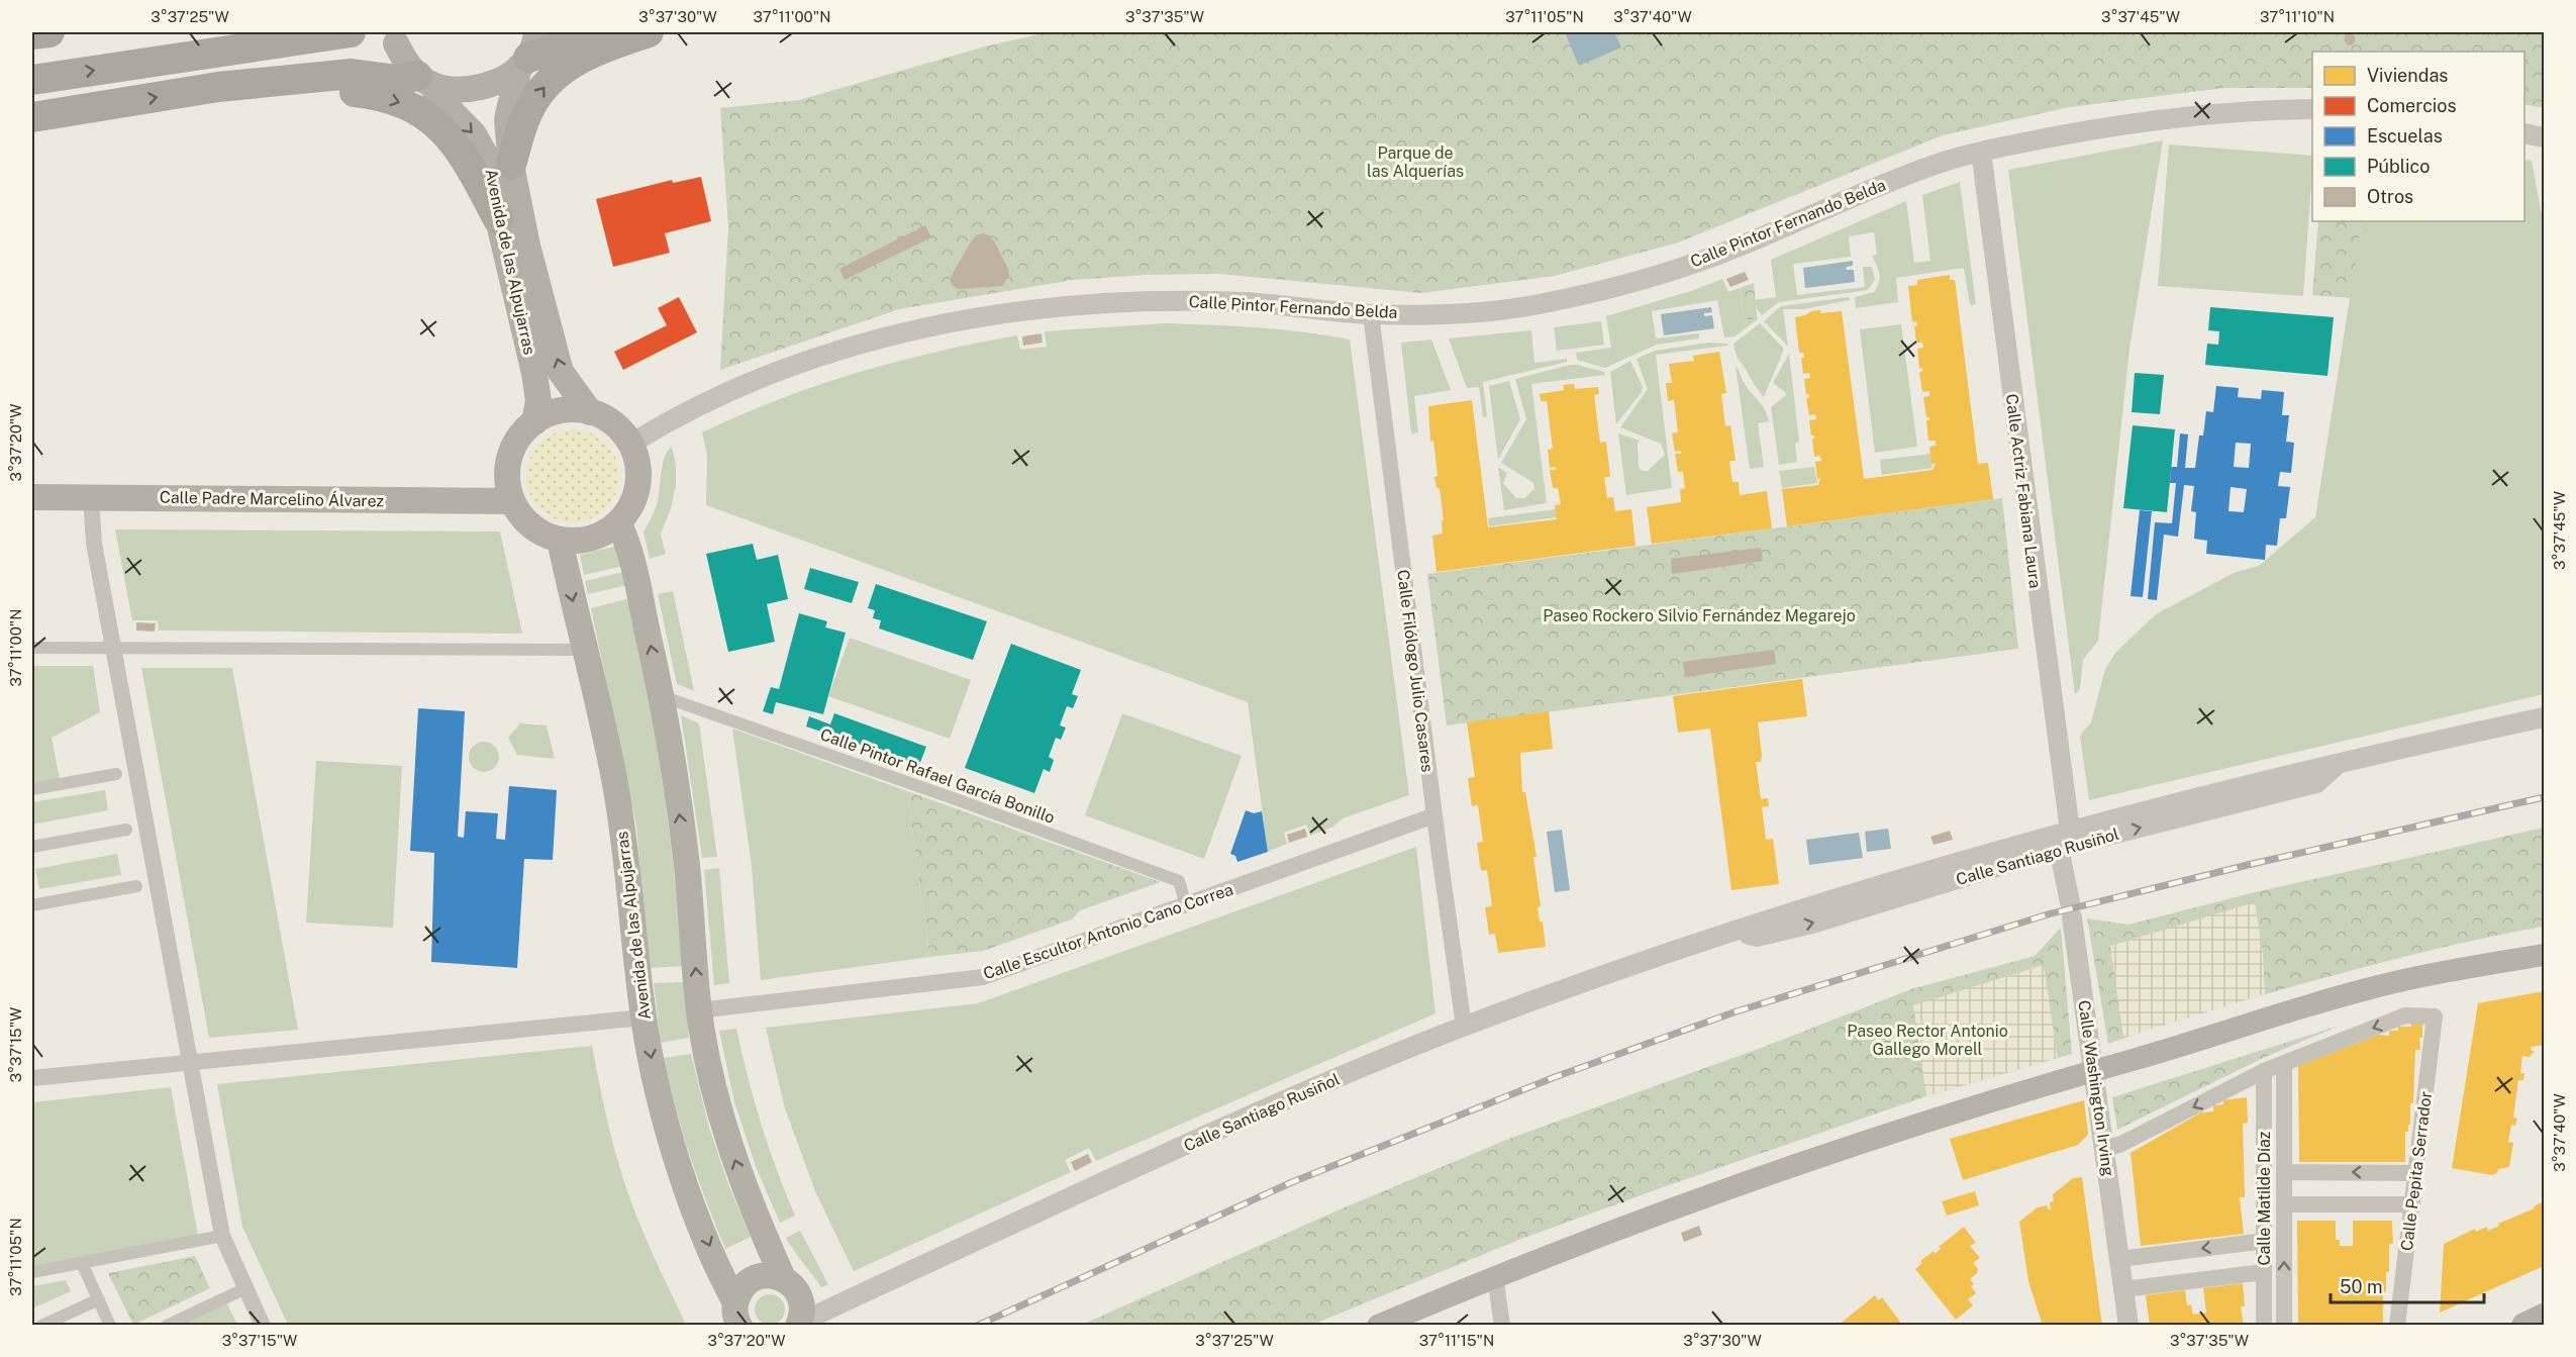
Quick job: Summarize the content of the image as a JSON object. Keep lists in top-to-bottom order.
{
  "streets": {
    "main road": ["Avenida de las Alpujarras", "Calle Padre Marcelino Álvarez"],
    "street": [
      "Calle Pintor Fernando Belda",
      "Calle Actriz Fabiana Laura",
      "Calle Filólogo Julio Casares",
      "Calle Pintor Rafael García Bonillo",
      "Calle Santiago Rusiñol",
      "Calle Escultor Antonio Cano Correa",
      "Calle Washington Irving",
      "Calle Pepita Serrador",
      "Calle Matilde Díaz"
    ]
  },
  "crossings": [
    ["Calle Pintor Fernando Belda", "Avenida de las Alpujarras"],
    ["Calle Pintor Fernando Belda", "Calle Actriz Fabiana Laura"],
    ["Calle Pintor Fernando Belda", "Calle Padre Marcelino Álvarez"],
    ["Calle Pintor Fernando Belda", "Calle Filólogo Julio Casares"],
    ["Avenida de las Alpujarras", "Calle Padre Marcelino Álvarez"],
    ["Calle Actriz Fabiana Laura", "Calle Santiago Rusiñol"],
    ["Calle Filólogo Julio Casares", "Calle Santiago Rusiñol"],
    ["Calle Filólogo Julio Casares", "Calle Escultor Antonio Cano Correa"],
    ["Calle Pintor Rafael García Bonillo", "Calle Escultor Antonio Cano Correa"],
    ["Calle Santiago Rusiñol", "Calle Washington Irving"],
    ["Calle Pepita Serrador", "Calle Matilde Díaz"]
  ],
  "parks": ["Parque de las Alquerías", "Paseo Rockero Silvio Fernández Megarejo", "Paseo Rector Antonio Gallego Morell"],
  "legend": [
    "Viviendas",
    "Comercios",
    "Escuelas",
    "Público",
    "Otros"
  ],
  "scale_bar": "50 m",
  "coordinates": [
    "3°37'25\"W",
    "3°37'30\"W",
    "37°11'00\"N",
    "3°37'35\"W",
    "37°11'05\"N",
    "3°37'40\"W",
    "3°37'45\"W",
    "37°11'10\"N",
    "3°37'20\"W",
    "3°37'15\"W",
    "37°11'15\"N"
  ]
}
